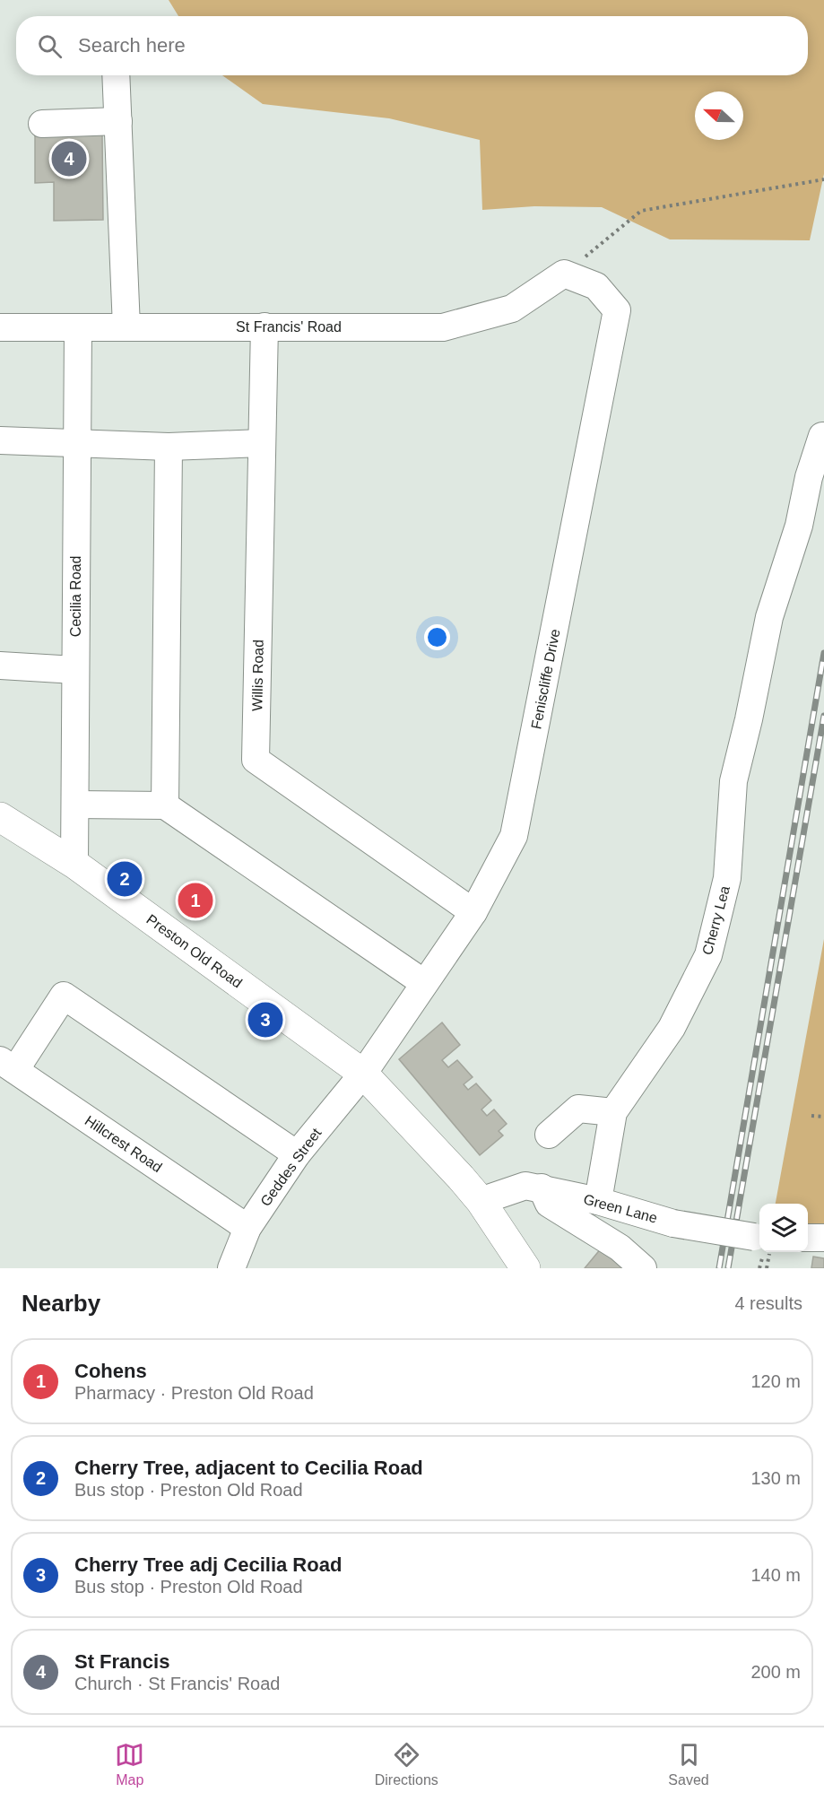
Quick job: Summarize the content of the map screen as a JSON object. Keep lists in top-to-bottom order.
{
  "streets": {
    "main road": ["Preston Old Road"],
    "street": [
      "St Francis' Road",
      "Cecilia Road",
      "Willis Road",
      "Feniscliffe Drive",
      "Cherry Lea",
      "Hillcrest Road",
      "Geddes Street",
      "Green Lane"
    ]
  },
  "crossings": [
    ["St Francis' Road", "Cecilia Road"],
    ["St Francis' Road", "Willis Road"],
    ["St Francis' Road", "Feniscliffe Drive"],
    ["Cecilia Road", "Preston Old Road"],
    ["Willis Road", "Feniscliffe Drive"],
    ["Feniscliffe Drive", "Preston Old Road"],
    ["Feniscliffe Drive", "Geddes Street"],
    ["Cherry Lea", "Green Lane"],
    ["Preston Old Road", "Geddes Street"],
    ["Preston Old Road", "Green Lane"],
    ["Hillcrest Road", "Geddes Street"]
  ],
  "north": "left",
  "page": {
    "search": "Search here",
    "pins": [
      "4",
      "2",
      "1",
      "3"
    ],
    "heading": ["Nearby", "4 results"],
    "list": [
      {
        "mark": "1",
        "name": "Cohens",
        "note": "Pharmacy · Preston Old Road",
        "value": "120 m"
      },
      {
        "mark": "2",
        "name": "Cherry Tree, adjacent to Cecilia Road",
        "note": "Bus stop · Preston Old Road",
        "value": "130 m"
      },
      {
        "mark": "3",
        "name": "Cherry Tree adj Cecilia Road",
        "note": "Bus stop · Preston Old Road",
        "value": "140 m"
      },
      {
        "mark": "4",
        "name": "St Francis",
        "note": "Church · St Francis' Road",
        "value": "200 m"
      }
    ],
    "nav": ["Map", "Directions", "Saved"]
  }
}
